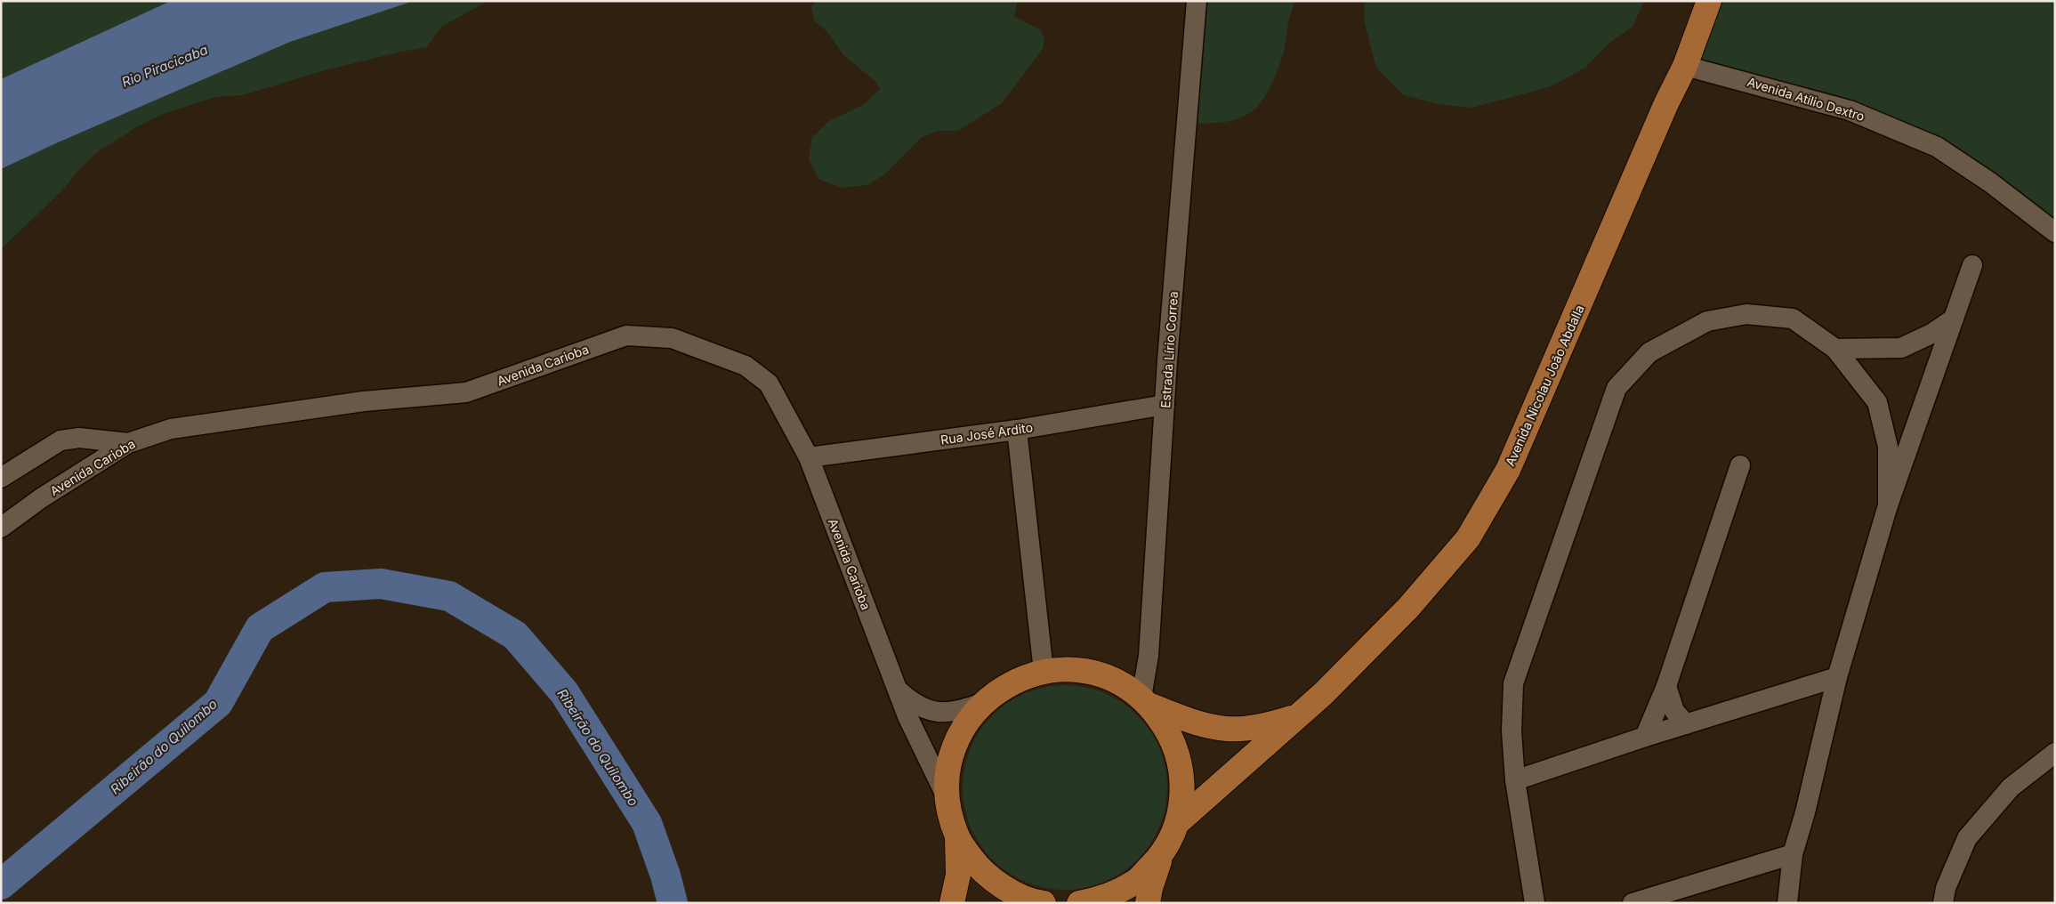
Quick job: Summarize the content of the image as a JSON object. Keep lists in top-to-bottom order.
{
  "streets": {
    "main road": ["Avenida Nicolau João Abdalla"],
    "street": [
      "Avenida Atílio Dextro",
      "Estrada Lírio Correa",
      "Avenida Carioba",
      "Rua José Ardito"
    ]
  },
  "crossings": [
    ["Avenida Atílio Dextro", "Avenida Nicolau João Abdalla"],
    ["Estrada Lírio Correa", "Avenida Nicolau João Abdalla"],
    ["Estrada Lírio Correa", "Rua José Ardito"],
    ["Avenida Carioba", "Rua José Ardito"]
  ],
  "water": ["Rio Piracicaba", "Ribeirão do Quilombo"]
}
